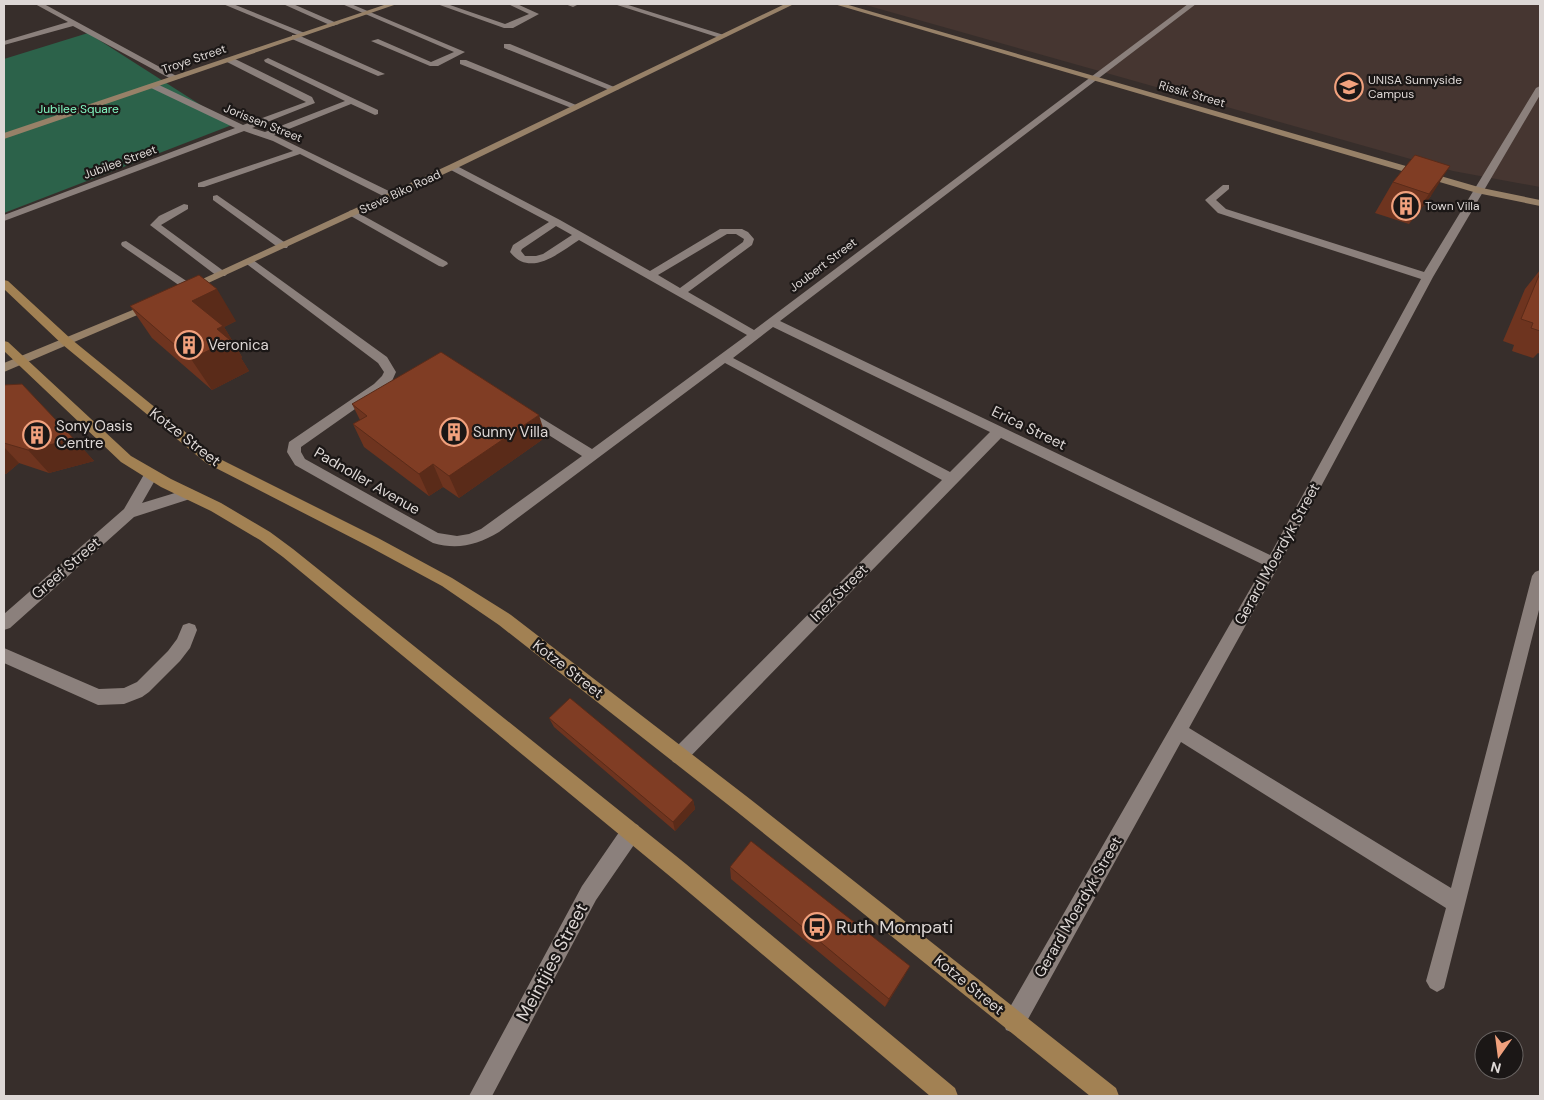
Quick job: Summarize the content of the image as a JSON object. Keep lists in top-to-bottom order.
{
  "streets": {
    "main road": [
      "Troye Street",
      "Rissik Street",
      "Steve Biko Road",
      "Kotze Street"
    ],
    "street": [
      "Jorissen Street",
      "Jubilee Street",
      "Joubert Street",
      "Erica Street",
      "Padnoller Avenue",
      "Gerard Moerdyk Street",
      "Greef Street",
      "Inez Street",
      "Meintjies Street"
    ]
  },
  "crossings": [
    ["Troye Street", "Jorissen Street"],
    ["Troye Street", "Jubilee Street"],
    ["Rissik Street", "Joubert Street"],
    ["Rissik Street", "Gerard Moerdyk Street"],
    ["Jorissen Street", "Jubilee Street"],
    ["Jorissen Street", "Steve Biko Road"],
    ["Steve Biko Road", "Padnoller Avenue"],
    ["Joubert Street", "Erica Street"],
    ["Joubert Street", "Padnoller Avenue"],
    ["Erica Street", "Gerard Moerdyk Street"],
    ["Erica Street", "Inez Street"],
    ["Kotze Street", "Gerard Moerdyk Street"],
    ["Kotze Street", "Inez Street"]
  ],
  "parks": ["Jubilee Square"],
  "places": {
    "school or university": ["UNISA Sunnyside Campus"],
    "building": [
      "Town Villa",
      "Veronica",
      "Sunny Villa",
      "Sony Oasis Centre"
    ],
    "bus stop": ["Ruth Mompati"]
  },
  "north": "bottom"
}
